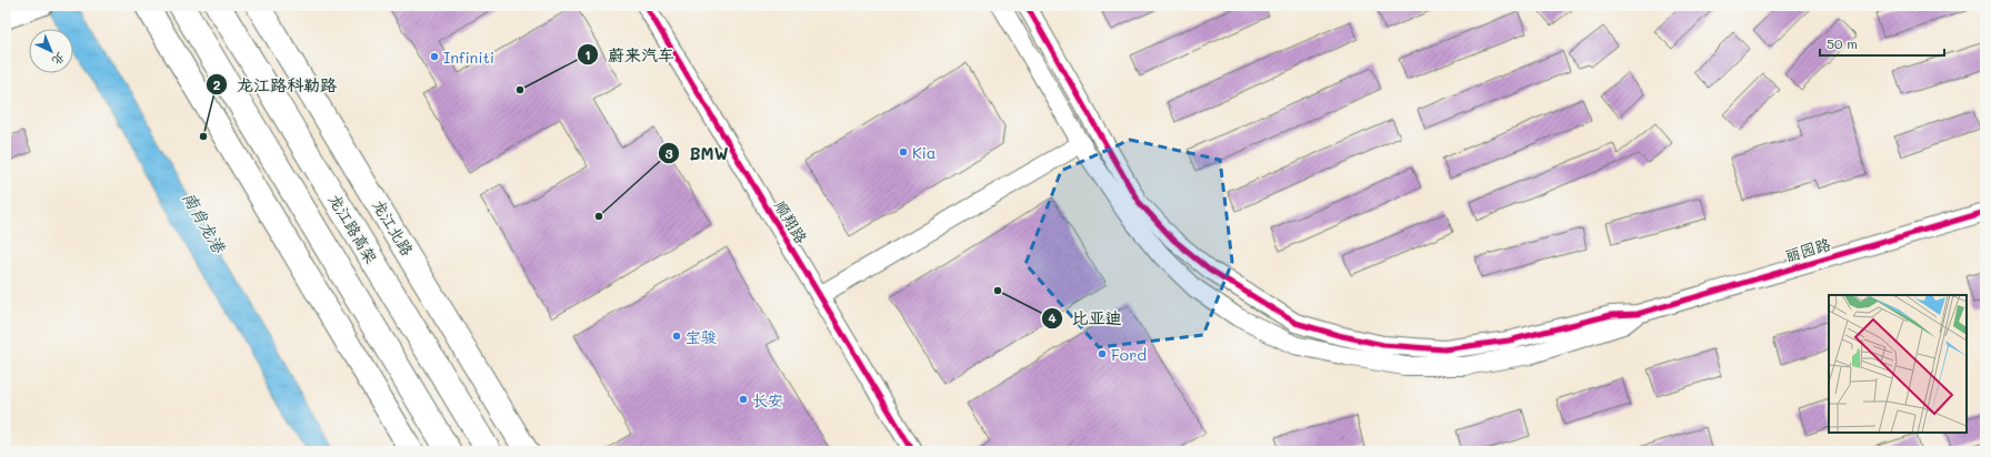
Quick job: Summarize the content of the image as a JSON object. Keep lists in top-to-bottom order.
{
  "streets": {
    "highway": ["龙江路高架"],
    "main road": ["龙江北路"],
    "street": ["顺翔路", "丽园路"]
  },
  "water": ["南肖龙港"],
  "places": [
    "Infiniti",
    "蔚来汽车",
    "龙江路科勒路",
    "Kia",
    "BMW",
    "比亚迪",
    "宝骏",
    "Ford",
    "长安"
  ],
  "scale_bar": "50 m",
  "north": "bottom right"
}
